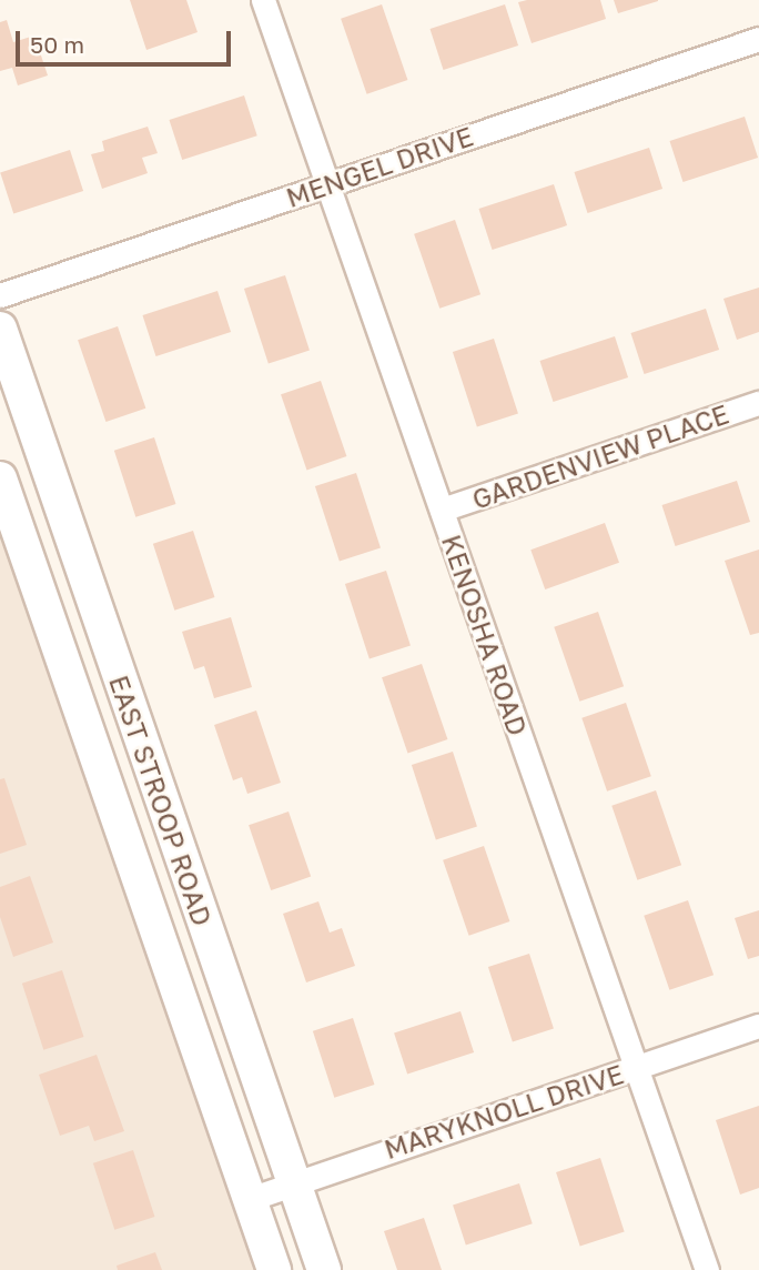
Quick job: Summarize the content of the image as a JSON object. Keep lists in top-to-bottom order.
{
  "streets": {
    "main road": ["EAST STROOP ROAD"],
    "street": [
      "MENGEL DRIVE",
      "GARDENVIEW PLACE",
      "KENOSHA ROAD",
      "MARYKNOLL DRIVE"
    ]
  },
  "crossings": [
    ["MENGEL DRIVE", "KENOSHA ROAD"],
    ["GARDENVIEW PLACE", "KENOSHA ROAD"],
    ["KENOSHA ROAD", "MARYKNOLL DRIVE"],
    ["EAST STROOP ROAD", "MARYKNOLL DRIVE"]
  ],
  "scale_bar": "50 m"
}
